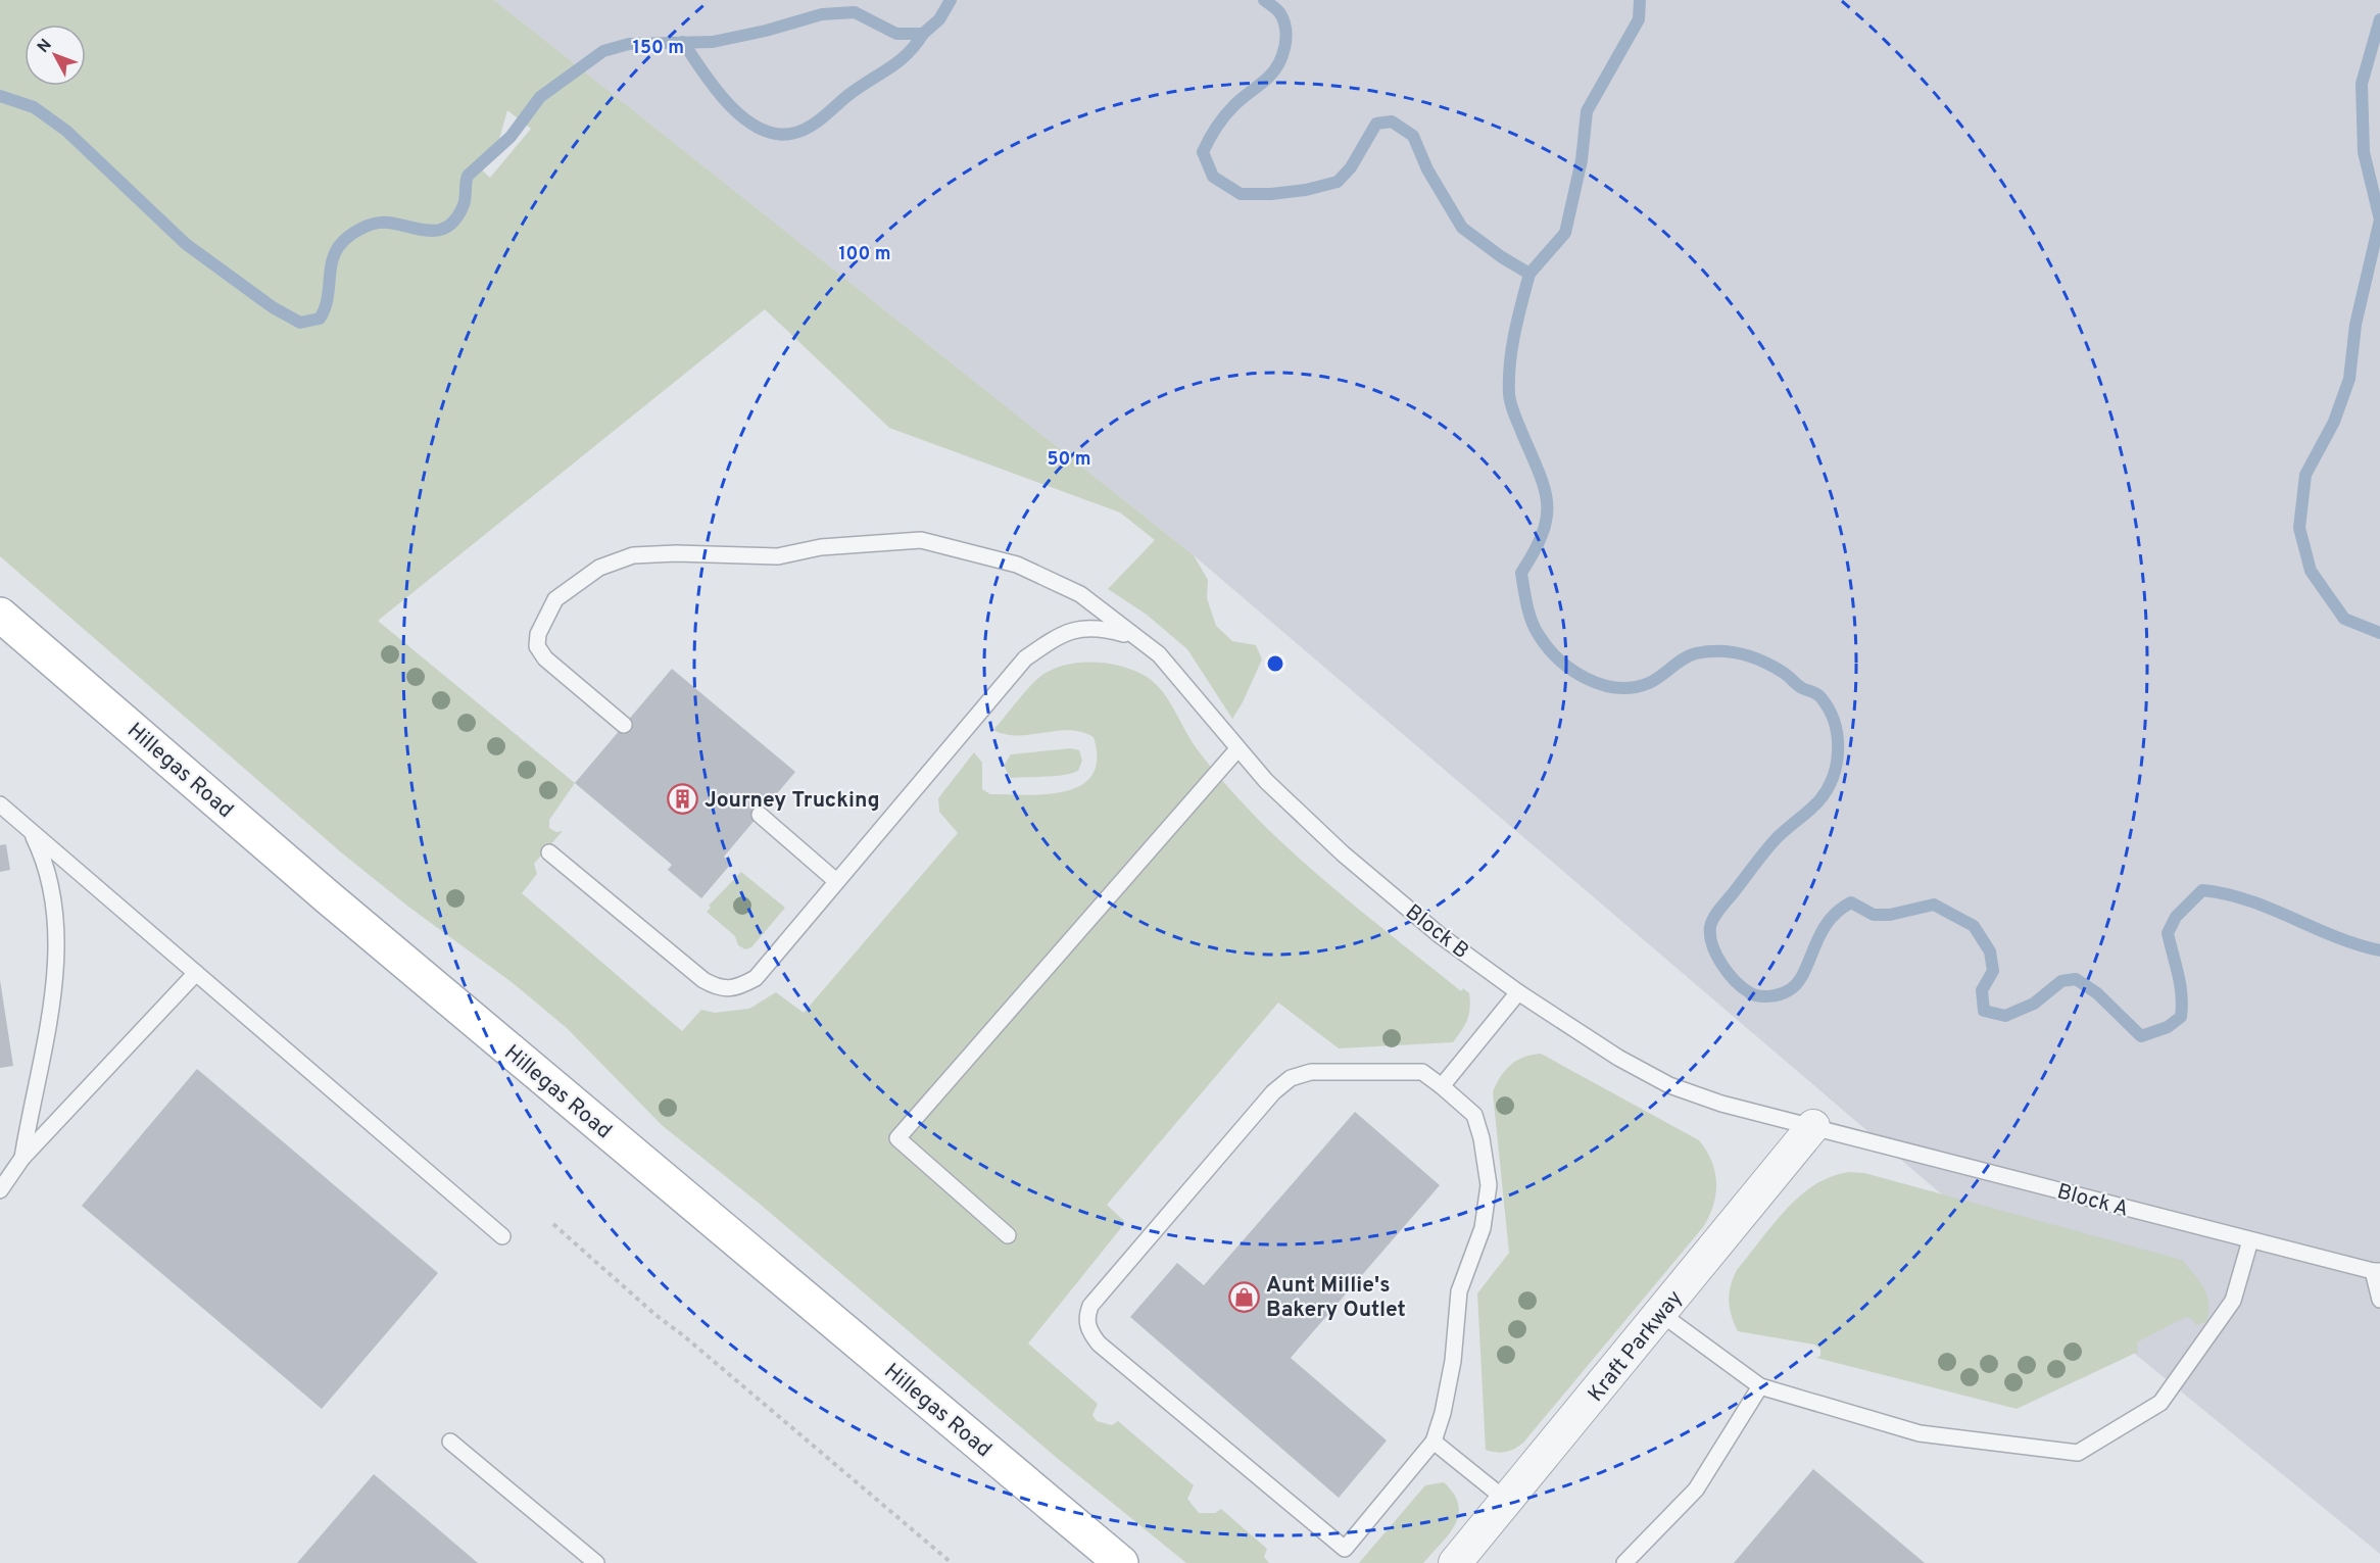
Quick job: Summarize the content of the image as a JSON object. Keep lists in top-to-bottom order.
{
  "streets": {
    "main road": ["Hillegas Road"],
    "street": ["Kraft Parkway"],
    "lane": ["Block B", "Block A"]
  },
  "crossings": [
    ["Block B", "Block A"],
    ["Block B", "Kraft Parkway"],
    ["Block A", "Kraft Parkway"]
  ],
  "places": {
    "building": ["Journey Trucking"],
    "shop": ["Aunt Millie's Bakery Outlet"]
  },
  "north": "top left",
  "rings": ["150 m", "100 m", "50 m"]
}
